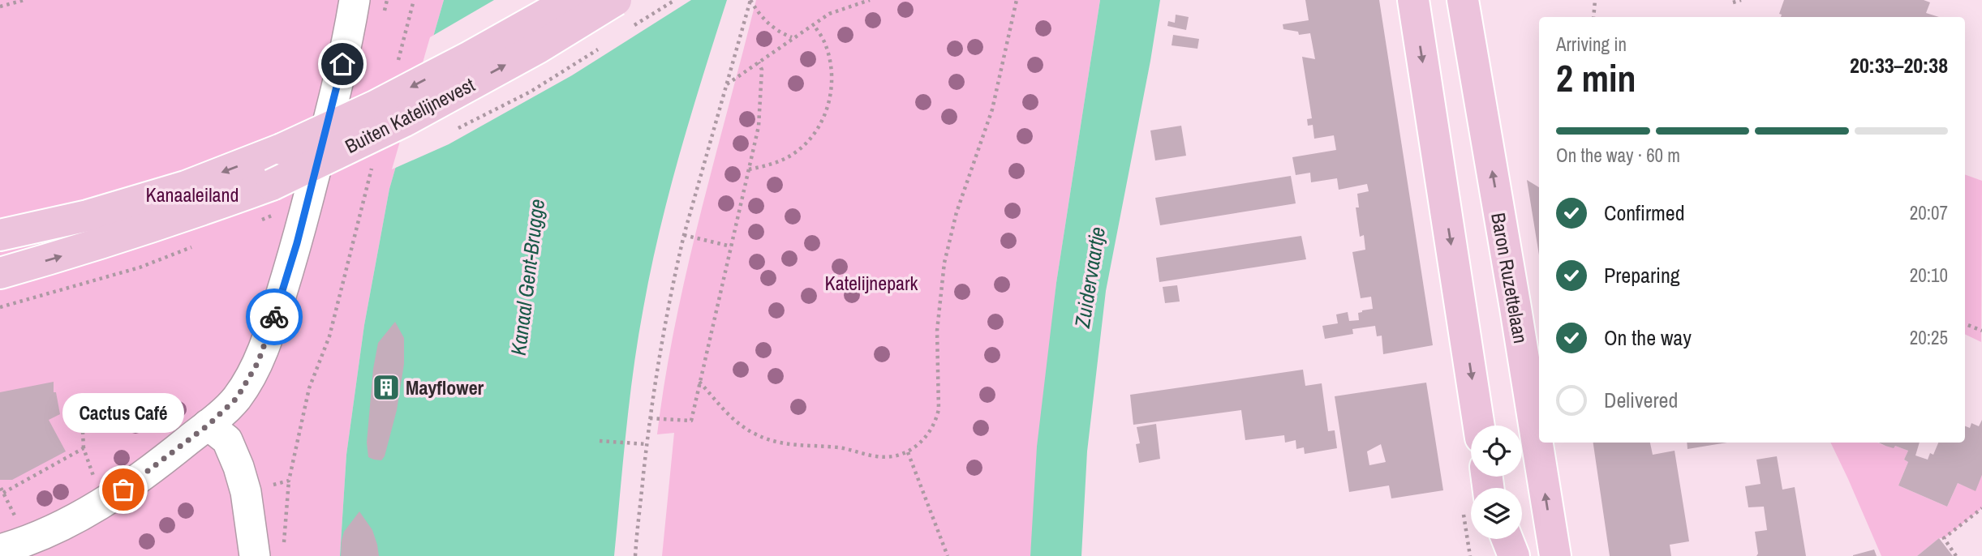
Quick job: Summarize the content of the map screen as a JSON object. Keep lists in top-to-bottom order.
{
  "streets": {
    "main road": ["Buiten Katelijnevest", "Baron Ruzettelaan"]
  },
  "water": ["Kanaal Gent-Brugge", "Zuidervaartje"],
  "parks": ["Kanaaleiland", "Katelijnepark"],
  "places": {
    "building": ["Mayflower"],
    "other": ["Cactus Café"]
  },
  "page": {
    "heading": ["2 min", "Arriving in", "20:33–20:38"],
    "bar": "On the way · 60 m",
    "list": [
      ["Confirmed", "20:07"],
      ["Preparing", "20:10"],
      ["On the way", "20:25"],
      "Delivered"
    ],
    "bubble": "Cactus Café"
  }
}
